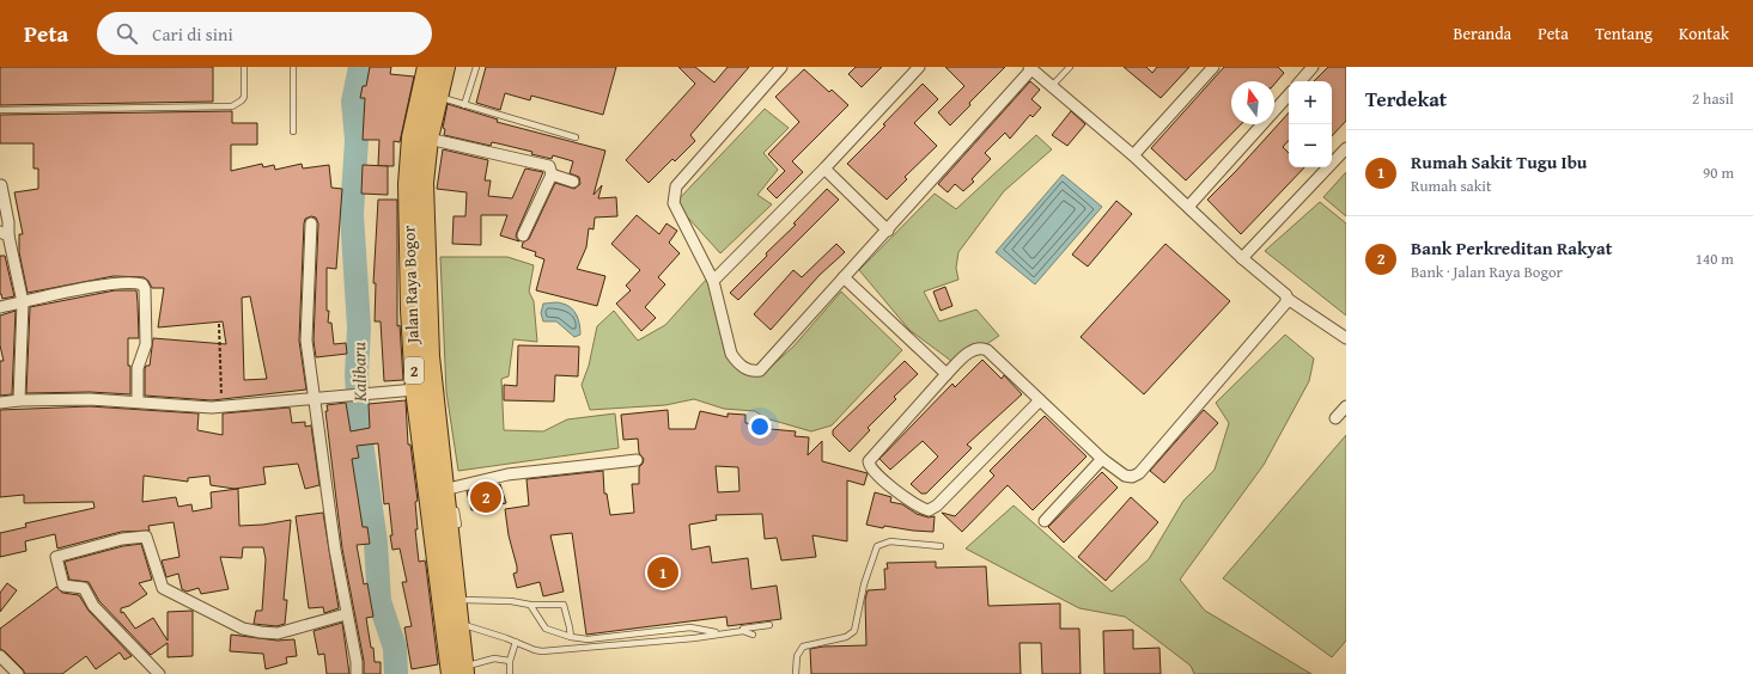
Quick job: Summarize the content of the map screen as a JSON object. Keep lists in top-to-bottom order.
{
  "streets": {
    "highway": ["Jalan Raya Bogor", "2"]
  },
  "water": ["Kalibaru"],
  "north": "top",
  "page": {
    "header": "Peta",
    "search": "Cari di sini",
    "nav": [
      "Beranda",
      "Peta",
      "Tentang",
      "Kontak"
    ],
    "heading": ["Terdekat", "2 hasil"],
    "map_buttons": ["+", "−"],
    "list": [
      {
        "mark": "1",
        "name": "Rumah Sakit Tugu Ibu",
        "note": "Rumah sakit",
        "value": "90 m"
      },
      {
        "mark": "2",
        "name": "Bank Perkreditan Rakyat",
        "note": "Bank · Jalan Raya Bogor",
        "value": "140 m"
      }
    ],
    "pins": ["2", "1"]
  }
}
